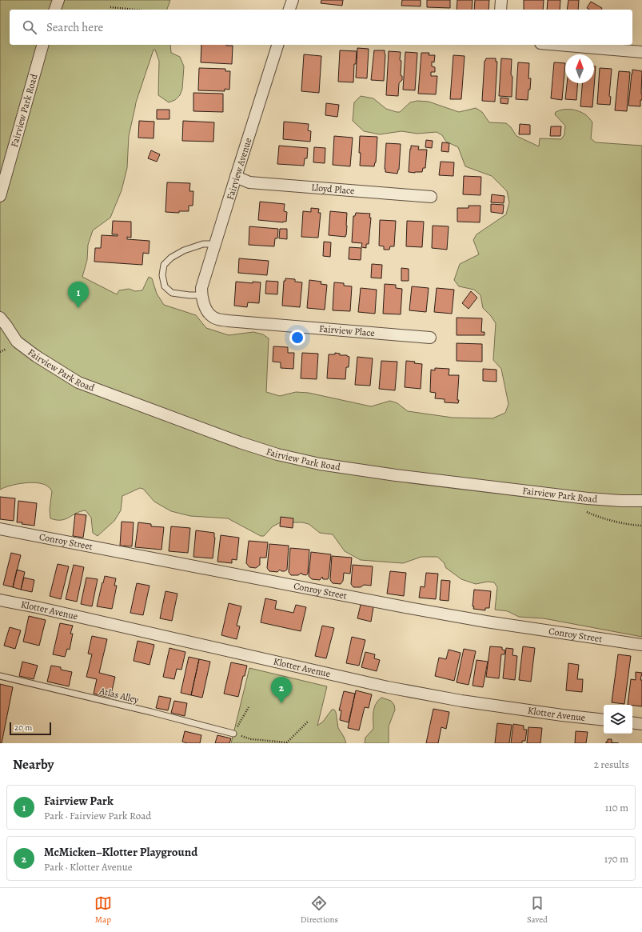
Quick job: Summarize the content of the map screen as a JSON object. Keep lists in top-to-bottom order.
{
  "streets": {
    "street": [
      "Fairview Park Road",
      "Fairview Avenue",
      "Lloyd Place",
      "Fairview Place",
      "Conroy Street",
      "Klotter Avenue"
    ],
    "lane": ["Atlas Alley"]
  },
  "crossings": [
    ["Fairview Avenue", "Lloyd Place"],
    ["Fairview Avenue", "Fairview Place"]
  ],
  "scale_bar": "20 m",
  "north": "top",
  "page": {
    "search": "Search here",
    "pins": ["1", "2"],
    "scale": "20 m",
    "heading": ["Nearby", "2 results"],
    "list": [
      {
        "mark": "1",
        "name": "Fairview Park",
        "note": "Park · Fairview Park Road",
        "value": "110 m"
      },
      {
        "mark": "2",
        "name": "McMicken–Klotter Playground",
        "note": "Park · Klotter Avenue",
        "value": "170 m"
      }
    ],
    "nav": ["Map", "Directions", "Saved"]
  }
}
